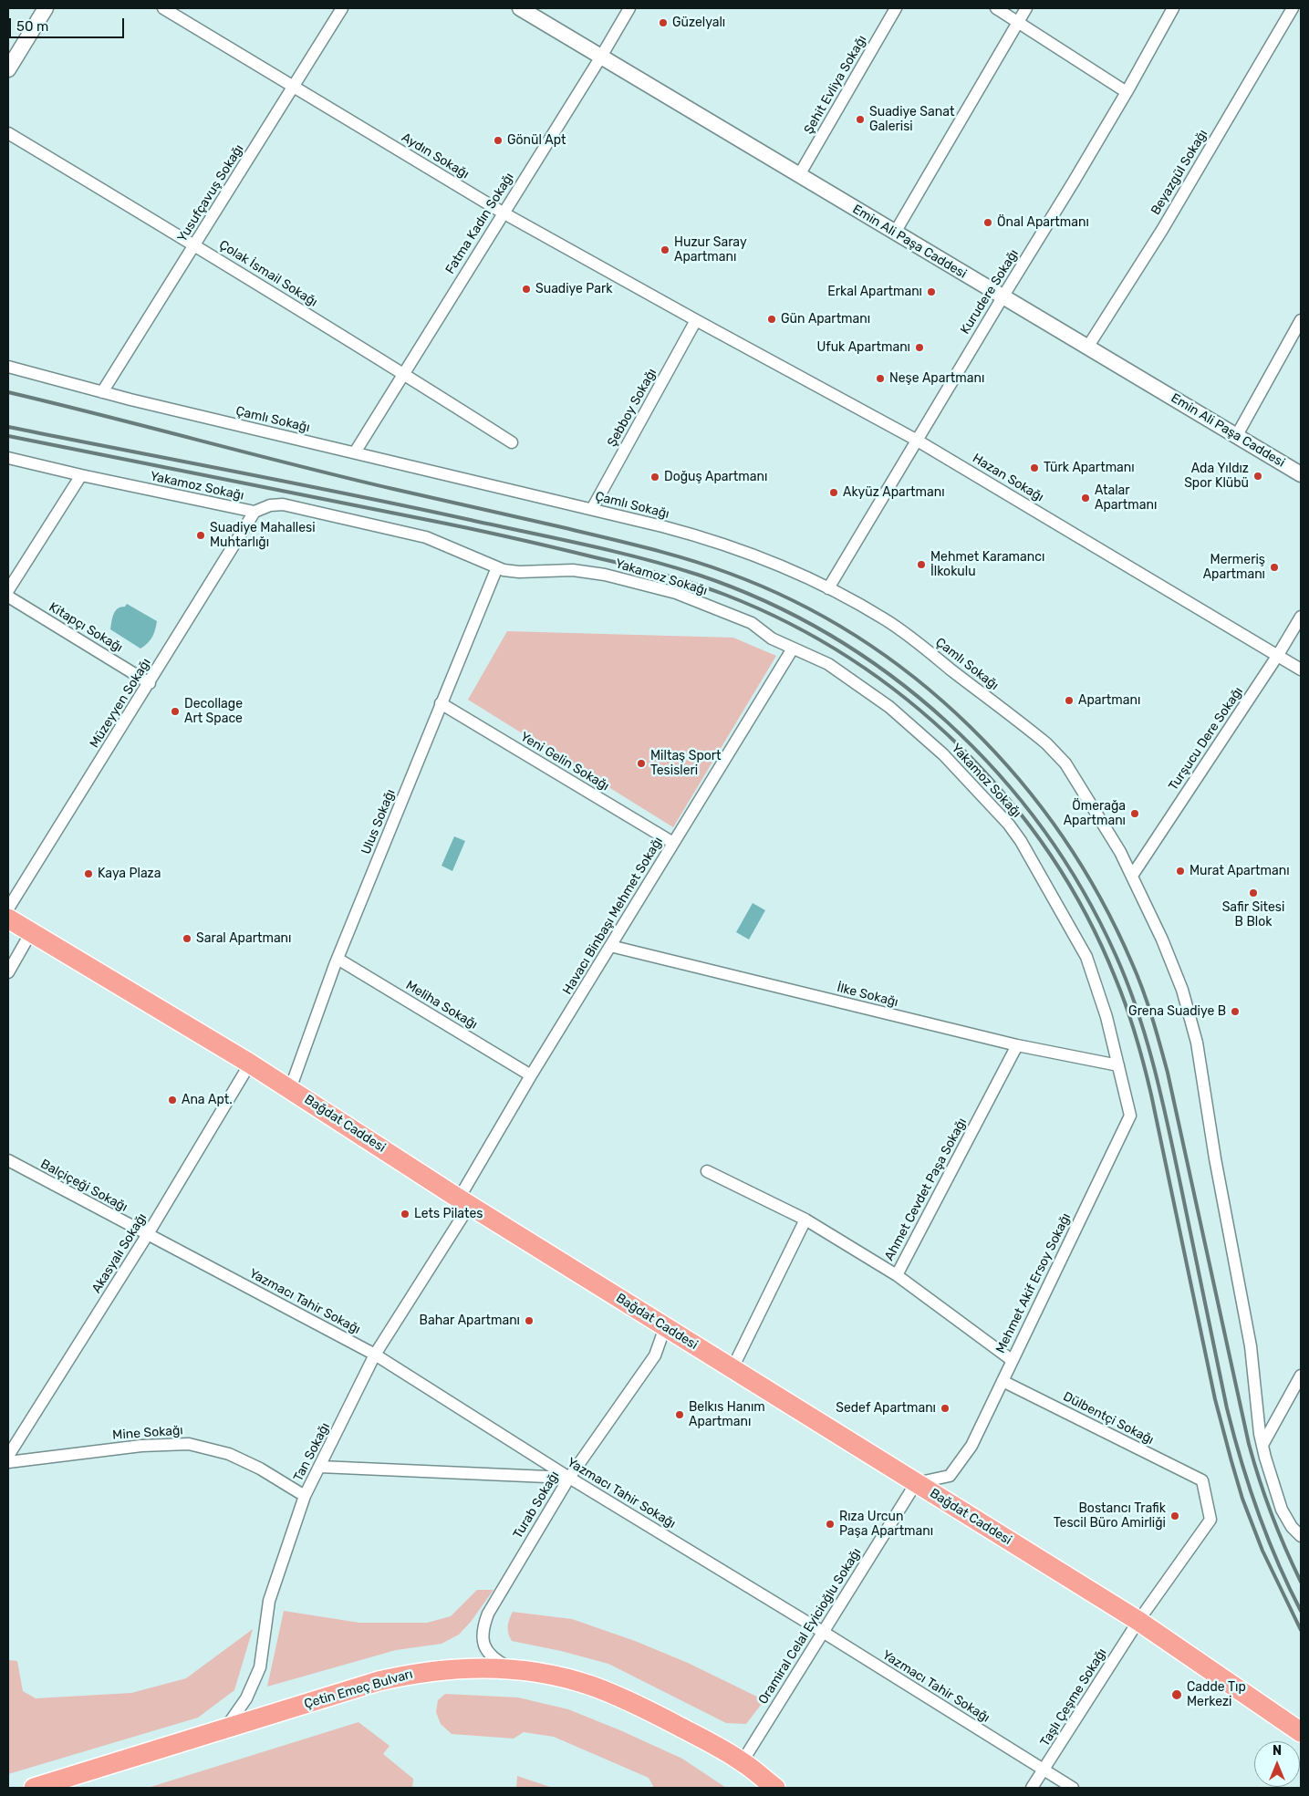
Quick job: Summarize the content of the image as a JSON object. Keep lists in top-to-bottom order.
{
  "streets": {
    "main road": ["Bağdat Caddesi", "Çetin Emeç Bulvarı"],
    "street": [
      "Şehit Evliya Sokağı",
      "Aydın Sokağı",
      "Beyazgül Sokağı",
      "Yusufçavuş Sokağı",
      "Fatma Kadın Sokağı",
      "Emin Ali Paşa Caddesi",
      "Çolak İsmail Sokağı",
      "Kurudere Sokağı",
      "Şebboy Sokağı",
      "Çamlı Sokağı",
      "Hazan Sokağı",
      "Yakamoz Sokağı",
      "Kitapçı Sokağı",
      "Müzeyyen Sokağı",
      "Turşucu Dere Sokağı",
      "Yeni Gelin Sokağı",
      "Ulus Sokağı",
      "Havacı Binbaşı Mehmet Sokağı",
      "İlke Sokağı",
      "Meliha Sokağı",
      "Balçiçeği Sokağı",
      "Ahmet Cevdet Paşa Sokağı",
      "Akasyalı Sokağı",
      "Mehmet Akif Ersoy Sokağı",
      "Yazmacı Tahir Sokağı",
      "Dülbentçi Sokağı",
      "Mine Sokağı",
      "Tan Sokağı",
      "Turab Sokağı",
      "Oramiral Celal Eyicioğlu Sokağı",
      "Taşlı Çeşme Sokağı"
    ]
  },
  "crossings": [
    ["Şehit Evliya Sokağı", "Emin Ali Paşa Caddesi"],
    ["Aydın Sokağı", "Yusufçavuş Sokağı"],
    ["Aydın Sokağı", "Fatma Kadın Sokağı"],
    ["Aydın Sokağı", "Şebboy Sokağı"],
    ["Aydın Sokağı", "Hazan Sokağı"],
    ["Beyazgül Sokağı", "Emin Ali Paşa Caddesi"],
    ["Yusufçavuş Sokağı", "Çolak İsmail Sokağı"],
    ["Yusufçavuş Sokağı", "Çamlı Sokağı"],
    ["Fatma Kadın Sokağı", "Emin Ali Paşa Caddesi"],
    ["Fatma Kadın Sokağı", "Çolak İsmail Sokağı"],
    ["Fatma Kadın Sokağı", "Çamlı Sokağı"],
    ["Emin Ali Paşa Caddesi", "Kurudere Sokağı"],
    ["Kurudere Sokağı", "Çamlı Sokağı"],
    ["Kurudere Sokağı", "Hazan Sokağı"],
    ["Şebboy Sokağı", "Çamlı Sokağı"],
    ["Şebboy Sokağı", "Hazan Sokağı"],
    ["Çamlı Sokağı", "Turşucu Dere Sokağı"],
    ["Hazan Sokağı", "Turşucu Dere Sokağı"],
    ["Yakamoz Sokağı", "Müzeyyen Sokağı"],
    ["Yakamoz Sokağı", "Ulus Sokağı"],
    ["Yakamoz Sokağı", "Havacı Binbaşı Mehmet Sokağı"],
    ["Yakamoz Sokağı", "İlke Sokağı"],
    ["Yakamoz Sokağı", "Mehmet Akif Ersoy Sokağı"],
    ["Kitapçı Sokağı", "Müzeyyen Sokağı"],
    ["Yeni Gelin Sokağı", "Ulus Sokağı"],
    ["Yeni Gelin Sokağı", "Havacı Binbaşı Mehmet Sokağı"],
    ["Ulus Sokağı", "Meliha Sokağı"],
    ["Ulus Sokağı", "Bağdat Caddesi"],
    ["Havacı Binbaşı Mehmet Sokağı", "İlke Sokağı"],
    ["Havacı Binbaşı Mehmet Sokağı", "Meliha Sokağı"],
    ["Havacı Binbaşı Mehmet Sokağı", "Bağdat Caddesi"],
    ["Havacı Binbaşı Mehmet Sokağı", "Tan Sokağı"],
    ["İlke Sokağı", "Ahmet Cevdet Paşa Sokağı"],
    ["İlke Sokağı", "Mehmet Akif Ersoy Sokağı"],
    ["Bağdat Caddesi", "Akasyalı Sokağı"],
    ["Bağdat Caddesi", "Mehmet Akif Ersoy Sokağı"],
    ["Bağdat Caddesi", "Tan Sokağı"],
    ["Bağdat Caddesi", "Turab Sokağı"],
    ["Bağdat Caddesi", "Oramiral Celal Eyicioğlu Sokağı"],
    ["Bağdat Caddesi", "Taşlı Çeşme Sokağı"],
    ["Balçiçeği Sokağı", "Akasyalı Sokağı"],
    ["Balçiçeği Sokağı", "Yazmacı Tahir Sokağı"],
    ["Akasyalı Sokağı", "Yazmacı Tahir Sokağı"],
    ["Mehmet Akif Ersoy Sokağı", "Dülbentçi Sokağı"],
    ["Mehmet Akif Ersoy Sokağı", "Oramiral Celal Eyicioğlu Sokağı"],
    ["Yazmacı Tahir Sokağı", "Tan Sokağı"],
    ["Yazmacı Tahir Sokağı", "Turab Sokağı"],
    ["Yazmacı Tahir Sokağı", "Oramiral Celal Eyicioğlu Sokağı"],
    ["Yazmacı Tahir Sokağı", "Taşlı Çeşme Sokağı"],
    ["Dülbentçi Sokağı", "Taşlı Çeşme Sokağı"],
    ["Mine Sokağı", "Tan Sokağı"],
    ["Tan Sokağı", "Çetin Emeç Bulvarı"],
    ["Turab Sokağı", "Çetin Emeç Bulvarı"],
    ["Oramiral Celal Eyicioğlu Sokağı", "Çetin Emeç Bulvarı"]
  ],
  "places": [
    "Güzelyalı",
    "Suadiye Sanat Galerisi",
    "Gönül Apt",
    "Önal Apartmanı",
    "Huzur Saray Apartmanı",
    "Suadiye Park",
    "Erkal Apartmanı",
    "Gün Apartmanı",
    "Ufuk Apartmanı",
    "Neşe Apartmanı",
    "Türk Apartmanı",
    "Ada Yıldız Spor Klübü",
    "Doğuş Apartmanı",
    "Akyüz Apartmanı",
    "Atalar Apartmanı",
    "Suadiye Mahallesi Muhtarlığı",
    "Mehmet Karamancı İlkokulu",
    "Mermeriş Apartmanı",
    "Apartmanı",
    "Decollage Art Space",
    "Miltaş Sport Tesisleri",
    "Ömerağa Apartmanı",
    "Murat Apartmanı",
    "Kaya Plaza",
    "Safir Sitesi B Blok",
    "Saral Apartmanı",
    "Grena Suadiye B",
    "Ana Apt.",
    "Lets Pilates",
    "Bahar Apartmanı",
    "Sedef Apartmanı",
    "Belkıs Hanım Apartmanı",
    "Bostancı Trafik Tescil Büro Amirliği",
    "Rıza Urcun Paşa Apartmanı",
    "Cadde Tıp Merkezi"
  ],
  "scale_bar": "50 m",
  "north": "top"
}
